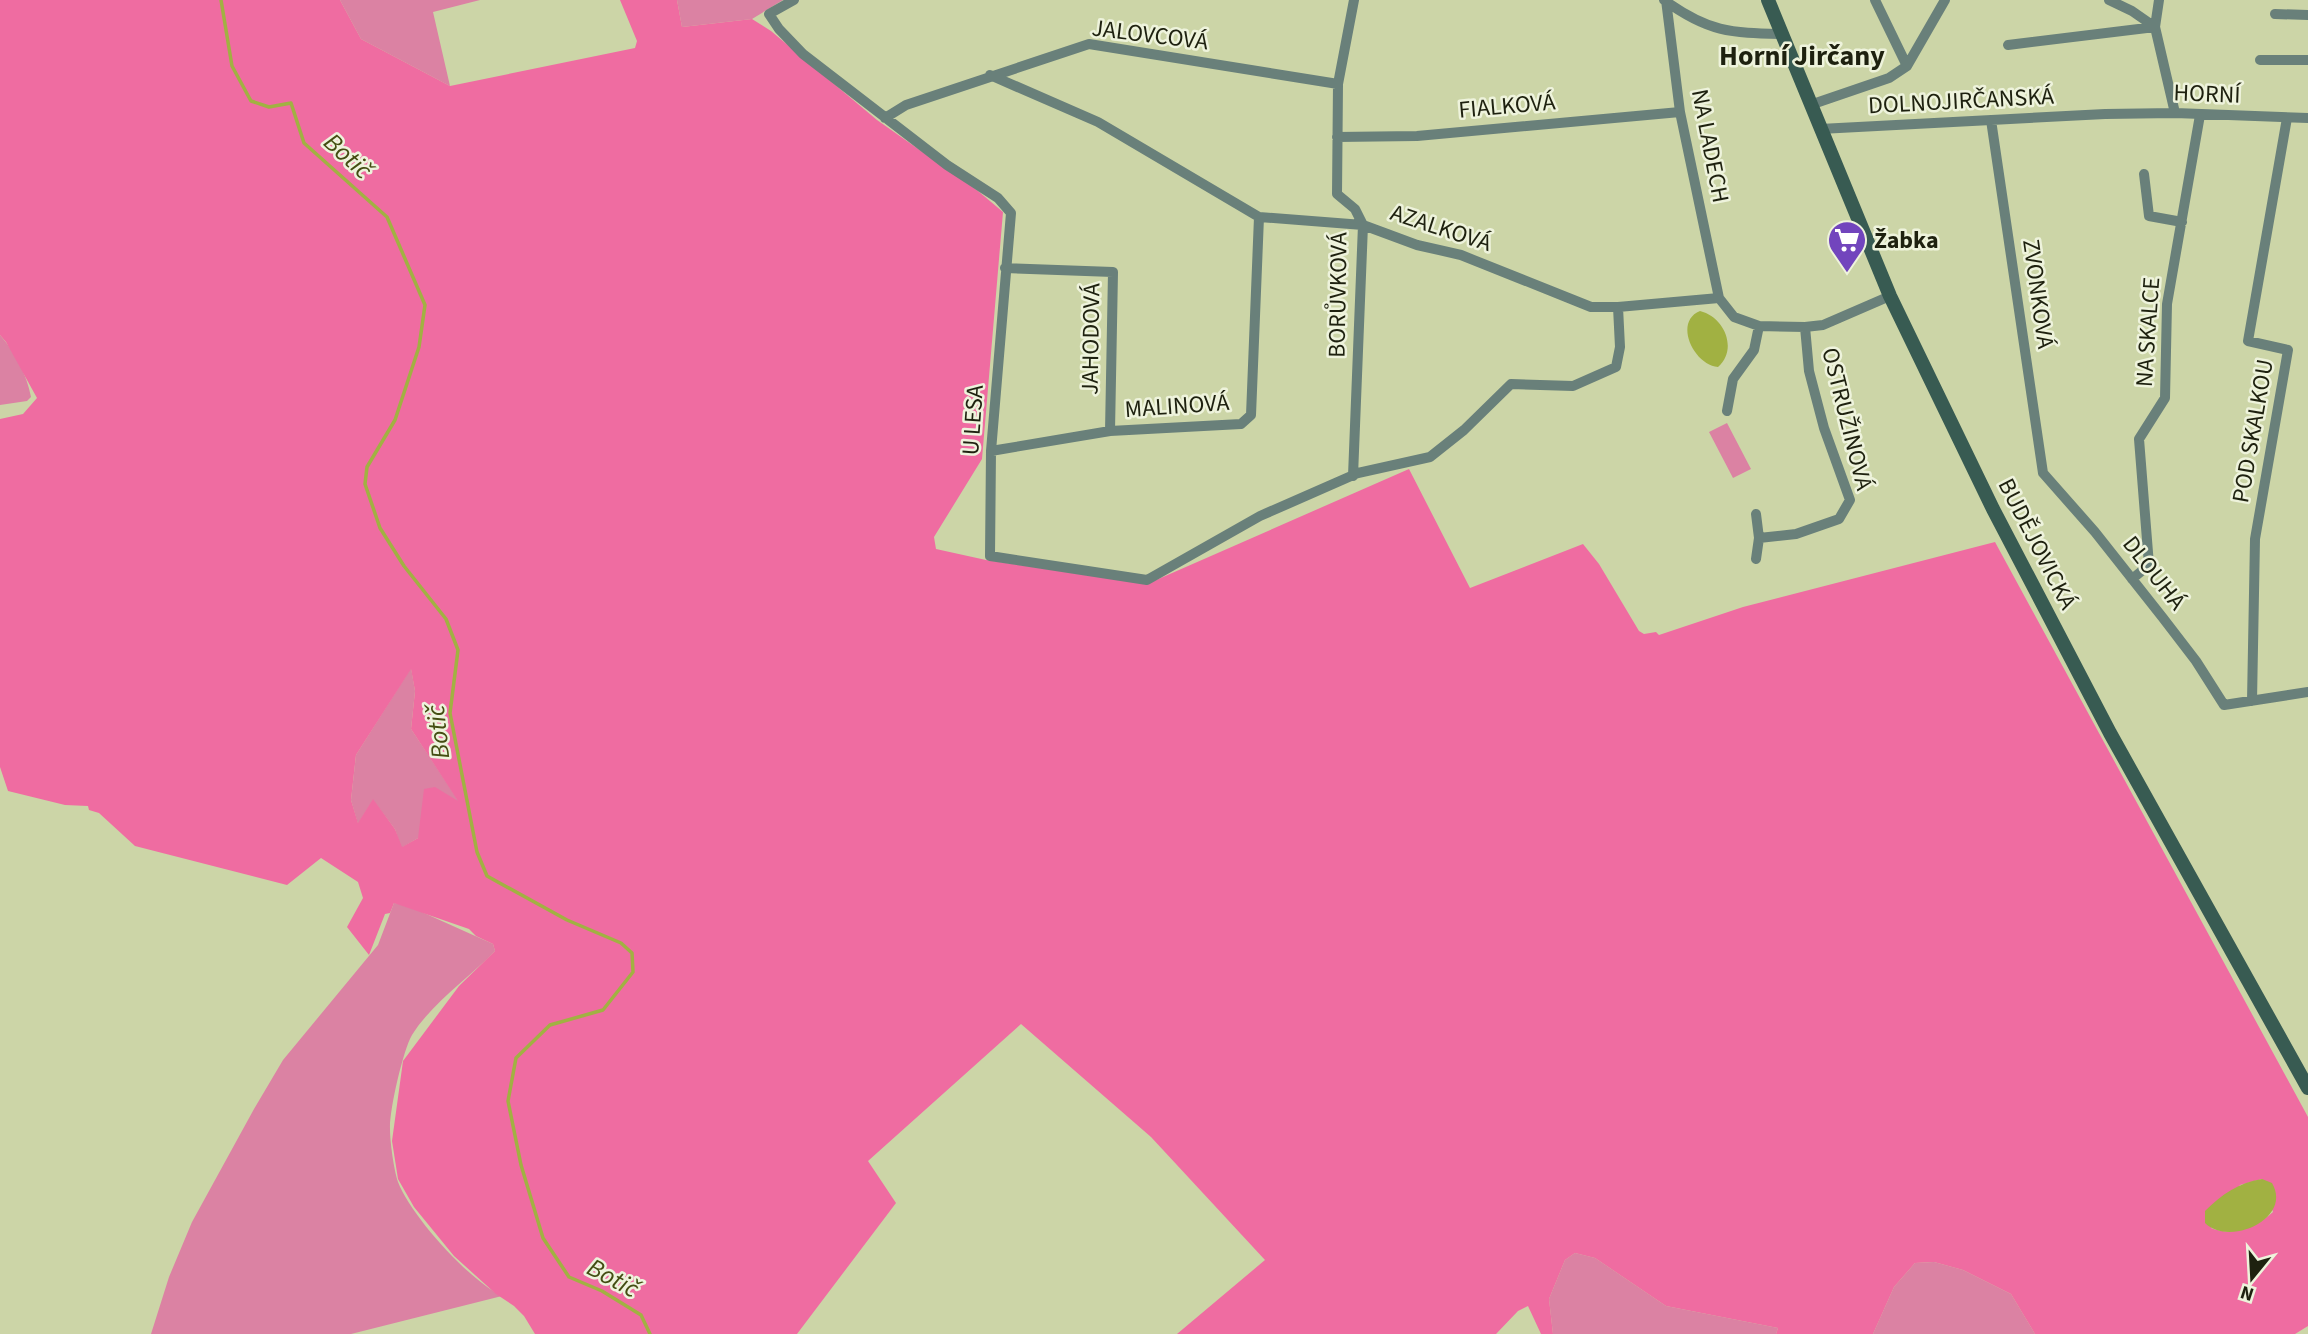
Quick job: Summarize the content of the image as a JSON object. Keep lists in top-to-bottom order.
{
  "streets": {
    "main road": ["BUDĚJOVICKÁ"],
    "street": [
      "JALOVCOVÁ",
      "HORNÍ",
      "DOLNOJIRČANSKÁ",
      "FIALKOVÁ",
      "NA LADECH",
      "AZALKOVÁ",
      "ZVONKOVÁ",
      "BORŮVKOVÁ",
      "NA SKALCE",
      "JAHODOVÁ",
      "MALINOVÁ",
      "OSTRUŽINOVÁ",
      "U LESA",
      "POD SKALKOU",
      "DLOUHÁ"
    ]
  },
  "crossings": [
    ["JALOVCOVÁ", "AZALKOVÁ"],
    ["JALOVCOVÁ", "BORŮVKOVÁ"],
    ["JALOVCOVÁ", "U LESA"],
    ["HORNÍ", "DOLNOJIRČANSKÁ"],
    ["HORNÍ", "NA SKALCE"],
    ["HORNÍ", "POD SKALKOU"],
    ["DOLNOJIRČANSKÁ", "ZVONKOVÁ"],
    ["DOLNOJIRČANSKÁ", "BUDĚJOVICKÁ"],
    ["FIALKOVÁ", "NA LADECH"],
    ["FIALKOVÁ", "BORŮVKOVÁ"],
    ["NA LADECH", "AZALKOVÁ"],
    ["AZALKOVÁ", "BORŮVKOVÁ"],
    ["AZALKOVÁ", "MALINOVÁ"],
    ["ZVONKOVÁ", "DLOUHÁ"],
    ["BORŮVKOVÁ", "U LESA"],
    ["NA SKALCE", "DLOUHÁ"],
    ["JAHODOVÁ", "MALINOVÁ"],
    ["JAHODOVÁ", "U LESA"],
    ["MALINOVÁ", "U LESA"],
    ["POD SKALKOU", "DLOUHÁ"]
  ],
  "districts": ["Horní Jirčany"],
  "water": ["Botič"],
  "places": {
    "supermarket": ["Žabka"]
  },
  "north": "bottom"
}
